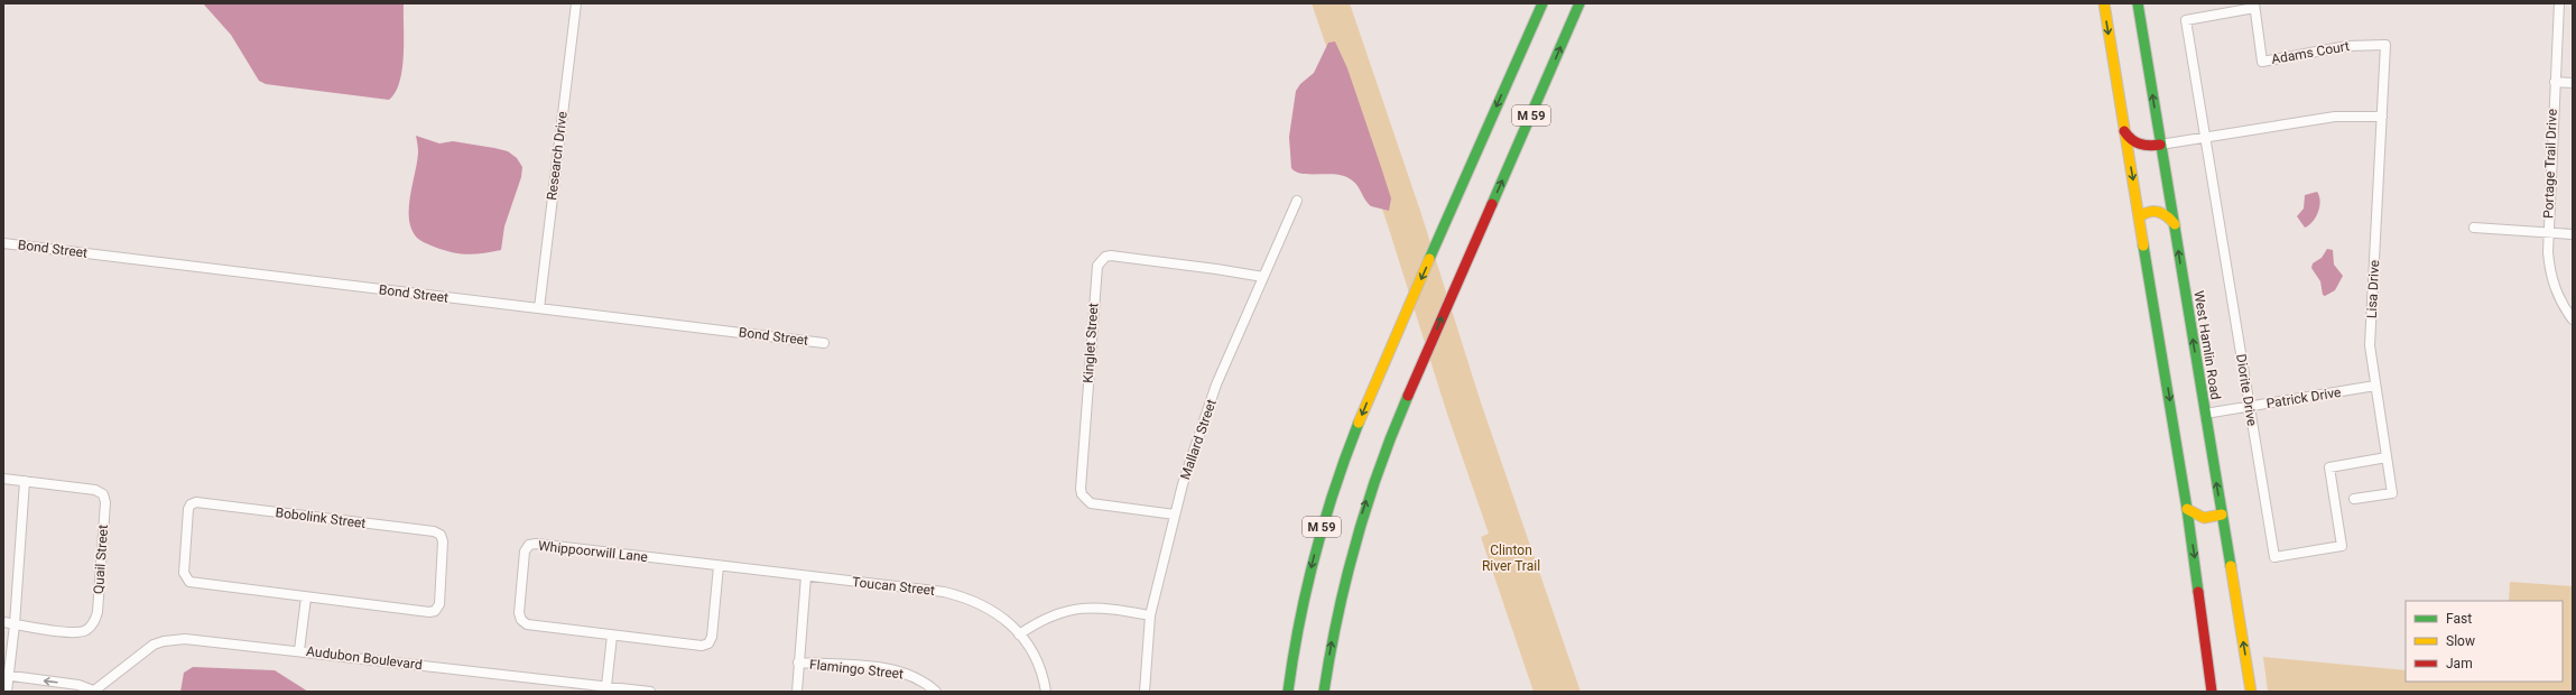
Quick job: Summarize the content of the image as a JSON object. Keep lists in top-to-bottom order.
{
  "streets": {
    "main road": ["M 59", "West Hamlin Road"],
    "street": [
      "Adams Court",
      "Research Drive",
      "Portage Trail Drive",
      "Bond Street",
      "Lisa Drive",
      "Kinglet Street",
      "Diorite Drive",
      "Patrick Drive",
      "Mallard Street",
      "Bobolink Street",
      "Whippoorwill Lane",
      "Quail Street",
      "Toucan Street",
      "Audubon Boulevard",
      "Flamingo Street"
    ]
  },
  "crossings": [
    ["Adams Court", "Lisa Drive"],
    ["Adams Court", "Diorite Drive"],
    ["Research Drive", "Bond Street"],
    ["Lisa Drive", "Diorite Drive"],
    ["Lisa Drive", "Patrick Drive"],
    ["Kinglet Street", "Mallard Street"],
    ["West Hamlin Road", "Patrick Drive"],
    ["Diorite Drive", "Patrick Drive"],
    ["Whippoorwill Lane", "Toucan Street"]
  ],
  "parks": ["Clinton River Trail"],
  "legend": ["Fast", "Slow", "Jam"]
}
